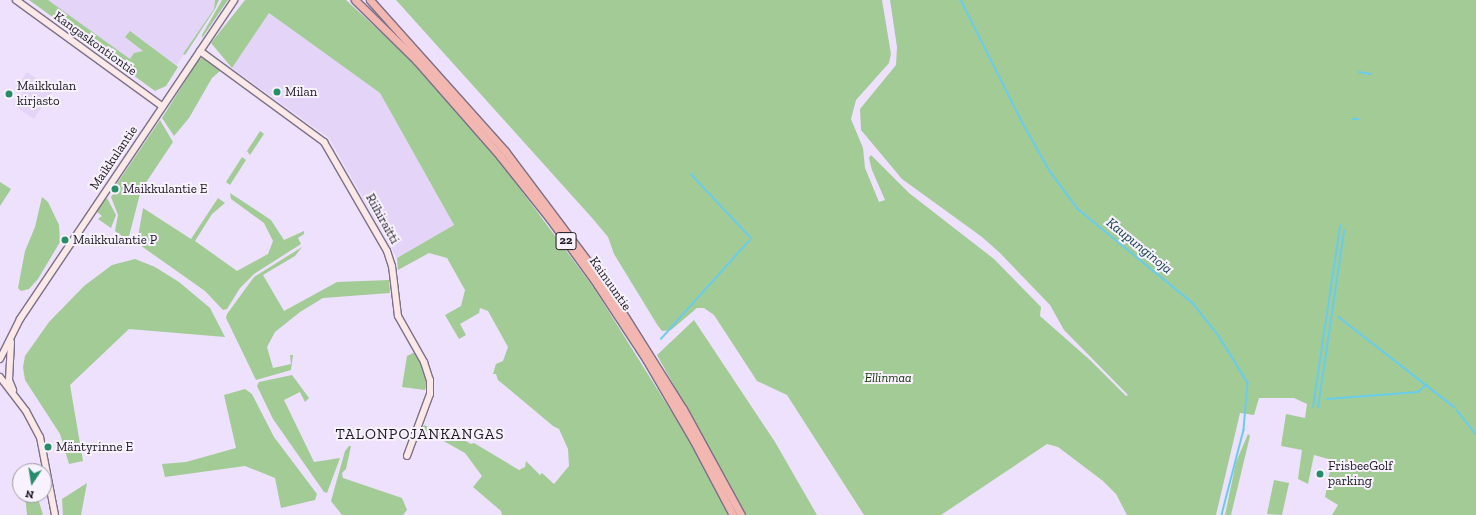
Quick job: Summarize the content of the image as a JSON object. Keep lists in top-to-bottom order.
{
  "streets": {
    "highway": ["22", "Kainuuntie"],
    "street": ["Kangaskontiontie", "Maikkulantie", "Riihiraitti"]
  },
  "crossings": [
    ["Kangaskontiontie", "Maikkulantie"],
    ["Maikkulantie", "Riihiraitti"]
  ],
  "districts": ["TALONPOJANKANGAS"],
  "water": ["Kaupunginoja"],
  "parks": ["Ellinmaa"],
  "places": [
    "Milan",
    "Maikkulan kirjasto",
    "Maikkulantie E",
    "Maikkulantie P",
    "Mäntyrinne E",
    "FrisbeeGolf parking"
  ],
  "north": "bottom"
}
